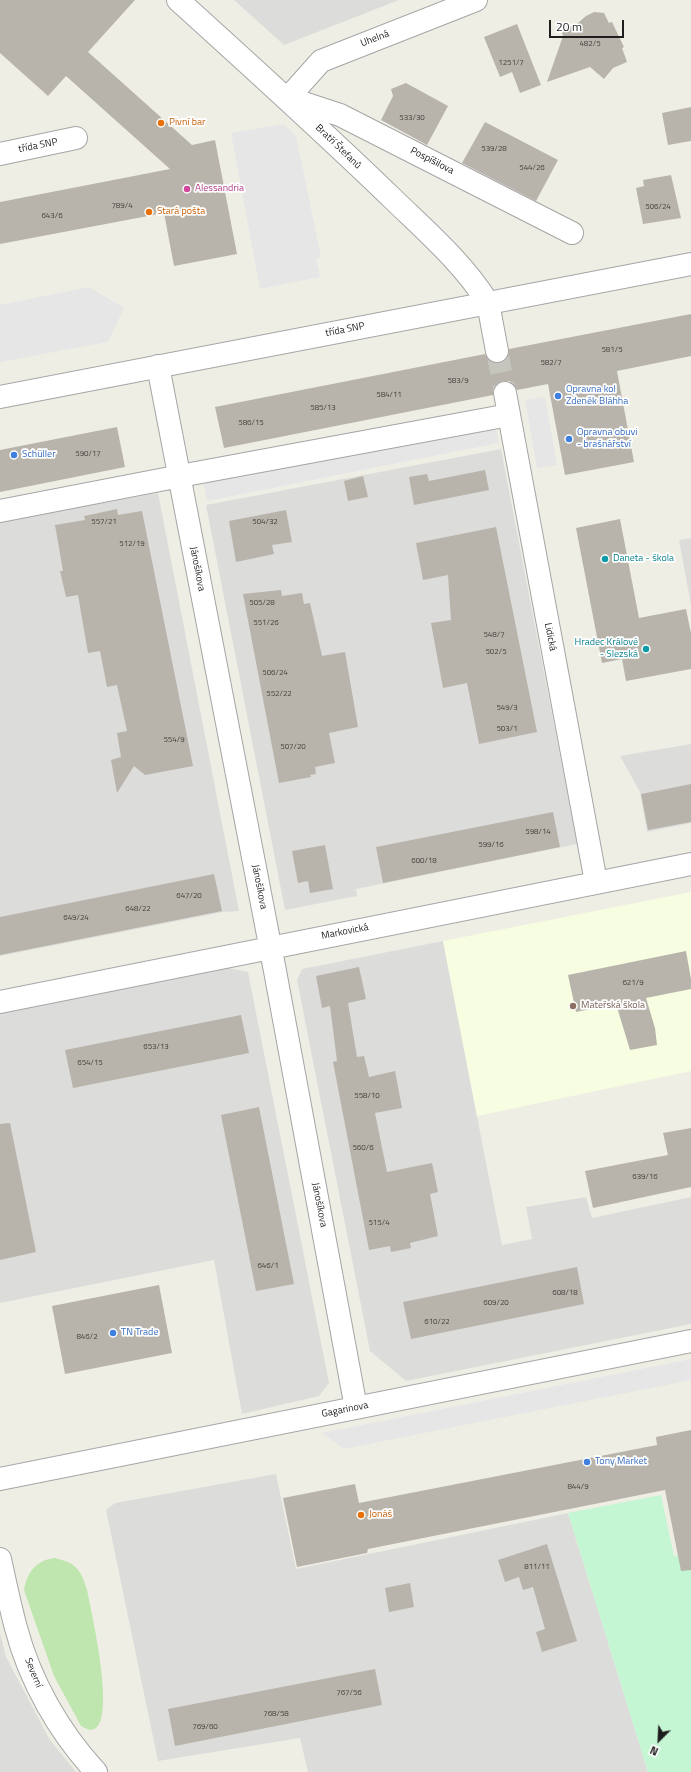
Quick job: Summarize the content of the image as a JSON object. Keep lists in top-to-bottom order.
{
  "streets": {
    "street": [
      "Uhelná",
      "třída SNP",
      "Bratří Štefanů",
      "Pospíšilova",
      "Jánošíkova",
      "Lidická",
      "Markovická",
      "Gagarinova",
      "Severní"
    ]
  },
  "crossings": [
    ["Uhelná", "Bratří Štefanů"],
    ["Uhelná", "Pospíšilova"],
    ["třída SNP", "Bratří Štefanů"],
    ["třída SNP", "Jánošíkova"],
    ["Bratří Štefanů", "Pospíšilova"],
    ["Jánošíkova", "Markovická"],
    ["Jánošíkova", "Gagarinova"],
    ["Lidická", "Markovická"]
  ],
  "places": [
    "Pivní bar",
    "Alessandria",
    "Stará pošta",
    "Opravna kol Zdeněk Bláhha",
    "Opravna obuvi - brašnářství",
    "Schüller",
    "Daneta - škola",
    "Hradec Králové - Slezská",
    "Mateřská škola",
    "TN Trade",
    "Tony Market",
    "Jonáš"
  ],
  "house_numbers": [
    "482/5",
    "1251/7",
    "533/30",
    "539/28",
    "544/26",
    "789/4",
    "506/24",
    "643/6",
    "581/5",
    "582/7",
    "583/9",
    "584/11",
    "585/13",
    "586/15",
    "590/17",
    "557/21",
    "504/32",
    "512/19",
    "505/28",
    "551/26",
    "548/7",
    "502/5",
    "506/24",
    "552/22",
    "549/3",
    "503/1",
    "554/9",
    "507/20",
    "598/14",
    "599/16",
    "600/18",
    "647/20",
    "648/22",
    "649/24",
    "621/9",
    "653/13",
    "654/15",
    "558/10",
    "560/6",
    "639/16",
    "515/4",
    "646/1",
    "608/18",
    "609/20",
    "610/22",
    "846/2",
    "844/9",
    "811/11",
    "767/56",
    "768/58",
    "769/60"
  ],
  "scale_bar": "20 m",
  "north": "bottom left"
}
